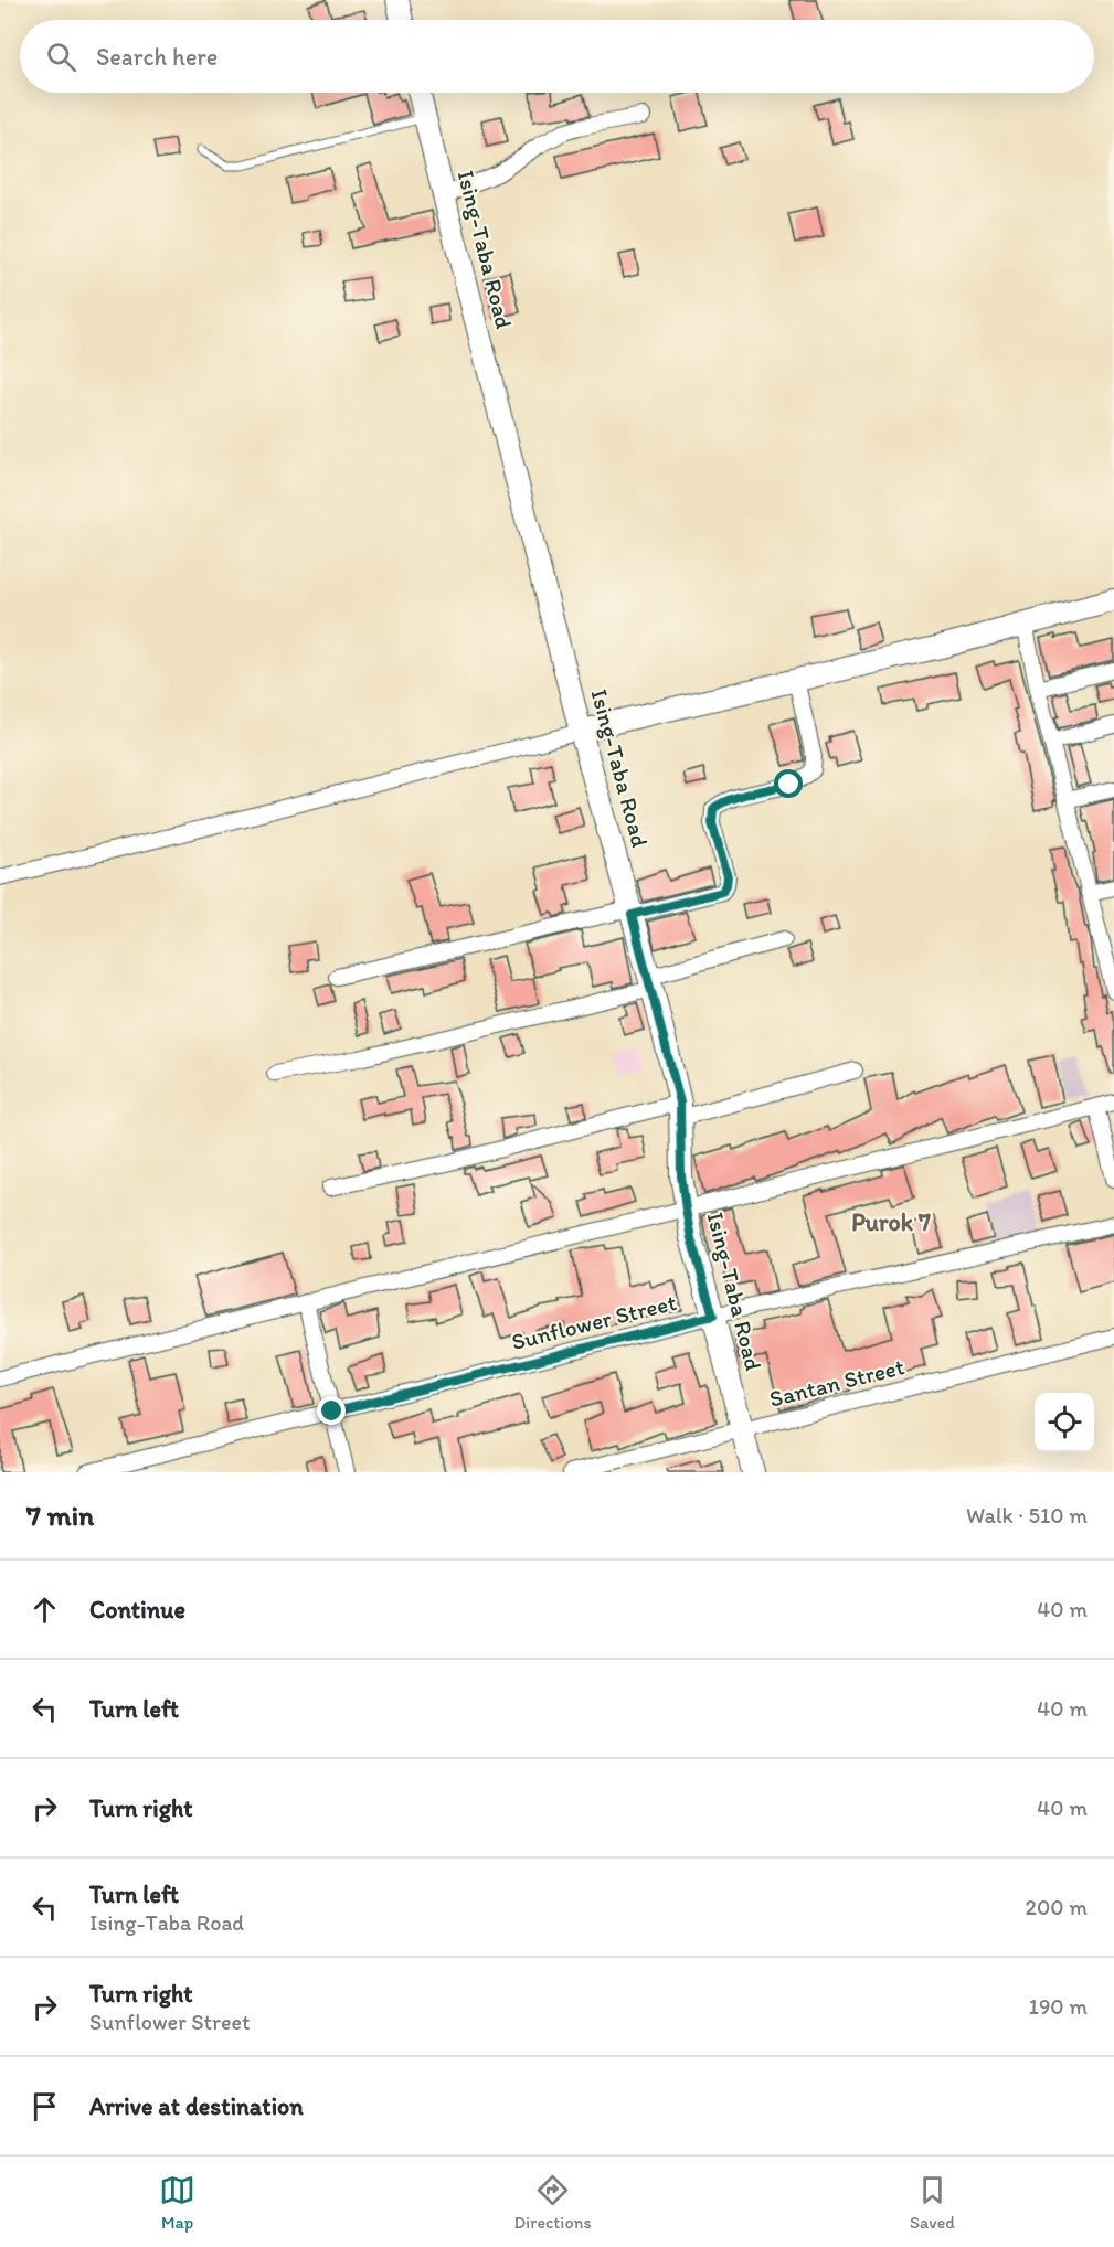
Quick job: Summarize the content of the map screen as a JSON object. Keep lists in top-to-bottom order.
{
  "streets": {
    "street": ["Ising-Taba Road", "Sunflower Street", "Santan Street"]
  },
  "crossings": [
    ["Ising-Taba Road", "Sunflower Street"],
    ["Ising-Taba Road", "Santan Street"]
  ],
  "districts": ["Purok 7"],
  "page": {
    "search": "Search here",
    "heading": ["7 min", "Walk · 510 m"],
    "list": [
      ["Continue", "40 m"],
      ["Turn left", "40 m"],
      ["Turn right", "40 m"],
      ["Turn left", "Ising-Taba Road", "200 m"],
      ["Turn right", "Sunflower Street", "190 m"],
      "Arrive at destination"
    ],
    "nav": ["Map", "Directions", "Saved"]
  }
}
